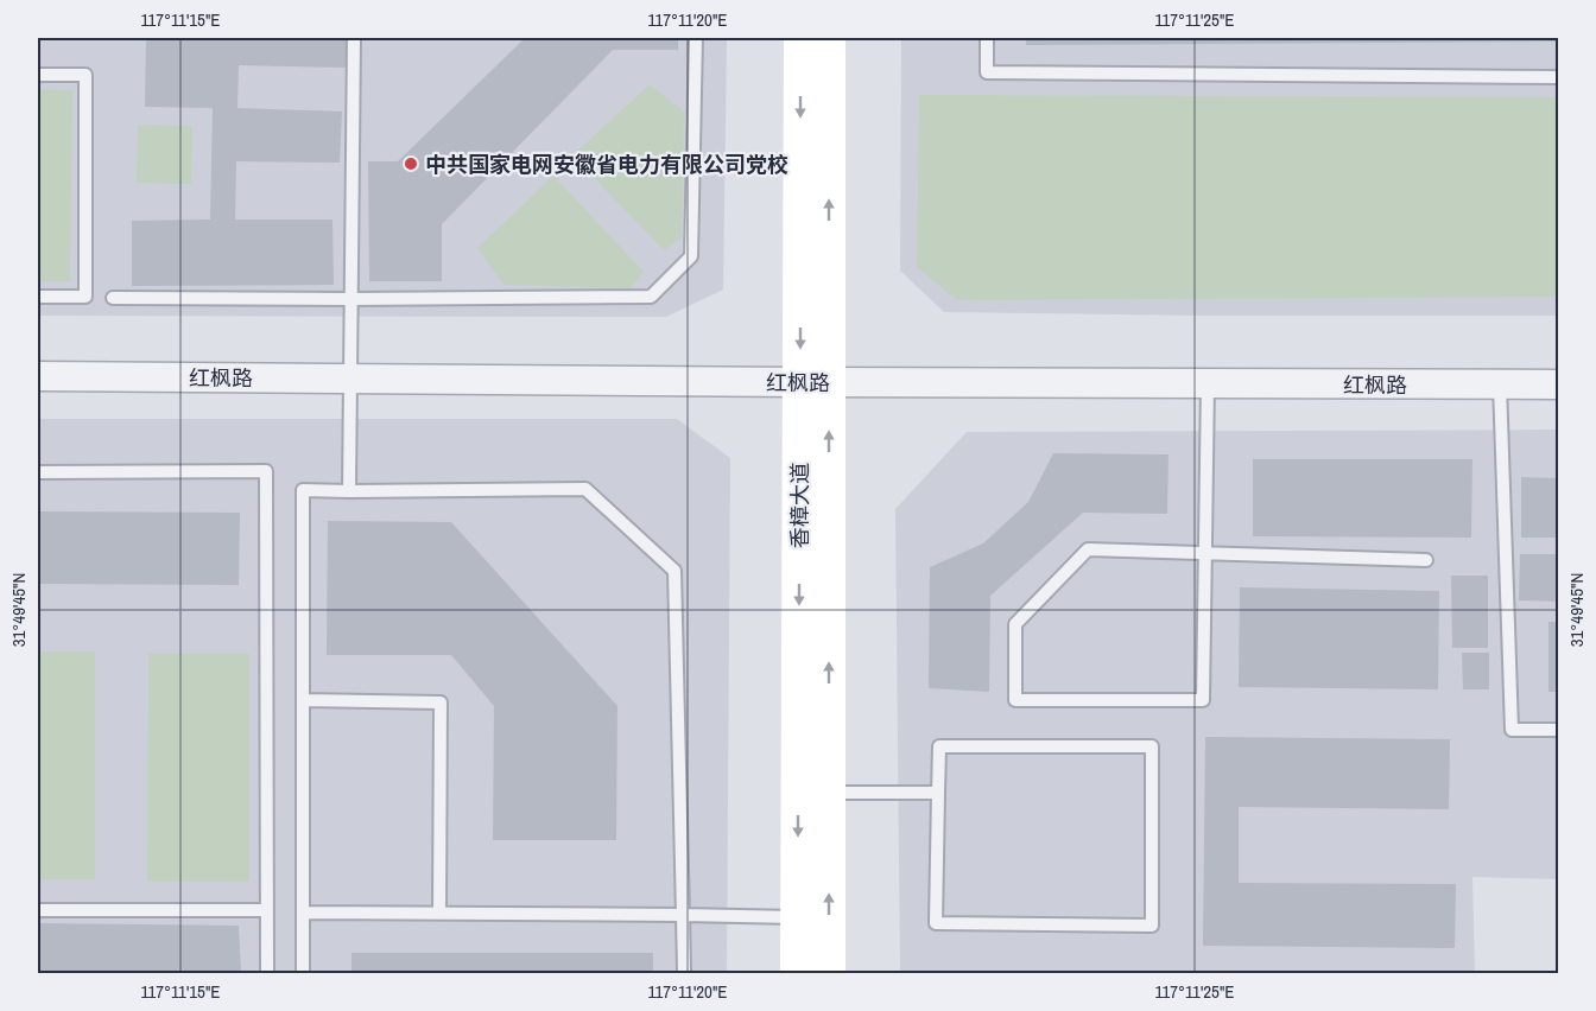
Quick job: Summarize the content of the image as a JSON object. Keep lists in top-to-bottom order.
{
  "streets": {
    "main road": ["香樟大道"],
    "street": ["红枫路"]
  },
  "crossings": [
    ["红枫路", "香樟大道"]
  ],
  "places": ["中共国家电网安徽省电力有限公司党校"],
  "coordinates": [
    "117°11'15\"E",
    "117°11'20\"E",
    "117°11'25\"E",
    "31°49'45\"N"
  ]
}
